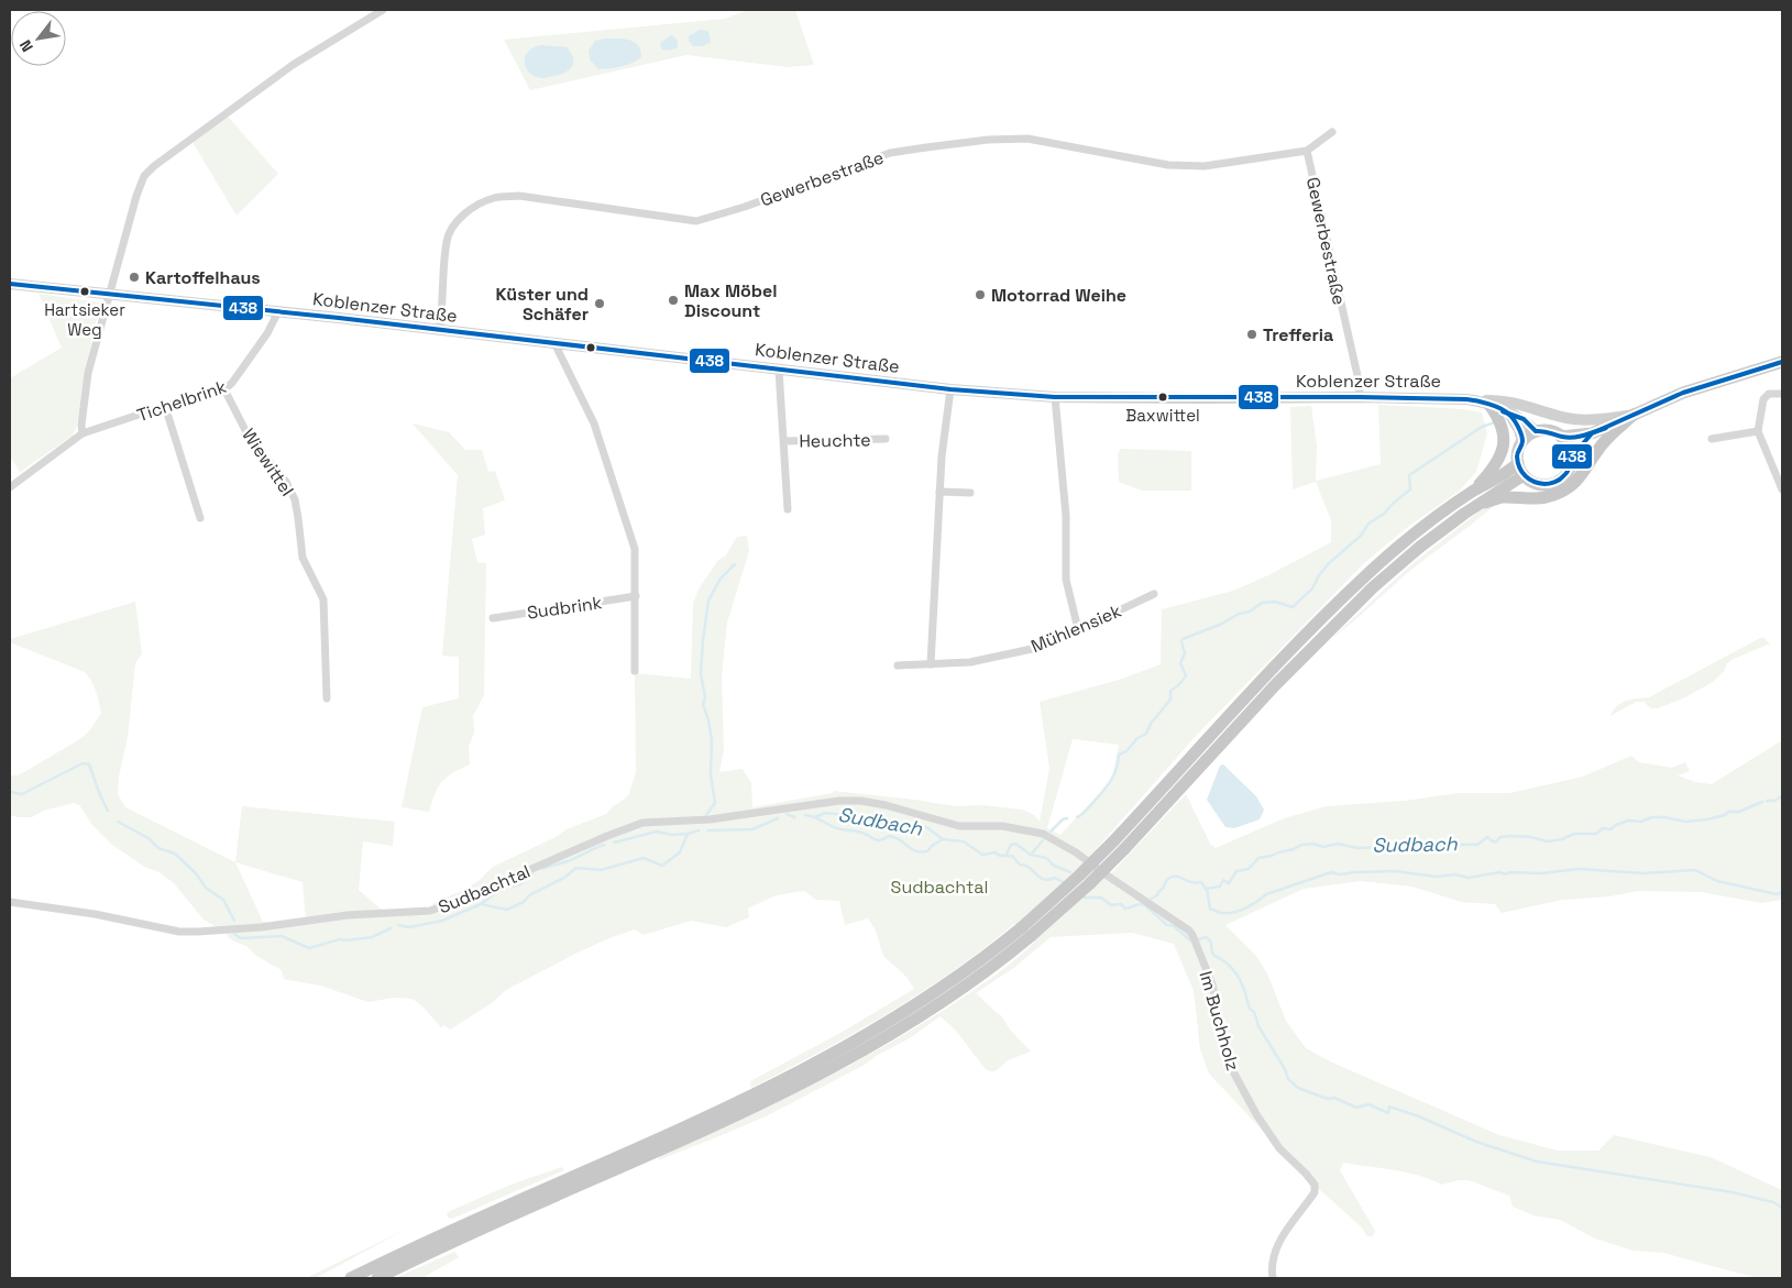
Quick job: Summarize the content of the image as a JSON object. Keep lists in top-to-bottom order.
{
  "streets": {
    "main road": ["Koblenzer Straße"],
    "street": [
      "Gewerbestraße",
      "Tichelbrink",
      "Heuchte",
      "Wiewittel",
      "Sudbrink",
      "Mühlensiek",
      "Sudbachtal",
      "Im Buchholz"
    ]
  },
  "crossings": [
    ["Gewerbestraße", "Koblenzer Straße"],
    ["Koblenzer Straße", "Tichelbrink"],
    ["Koblenzer Straße", "Heuchte"],
    ["Tichelbrink", "Wiewittel"],
    ["Sudbachtal", "Im Buchholz"]
  ],
  "water": ["Sudbach"],
  "parks": ["Sudbachtal"],
  "places": [
    "Kartoffelhaus",
    "Hartsieker Weg",
    "Motorrad Weihe",
    "Max Möbel Discount",
    "Küster und Schäfer",
    "Trefferia",
    "Baxwittel"
  ],
  "lines": ["transit line 438"],
  "north": "bottom left"
}
